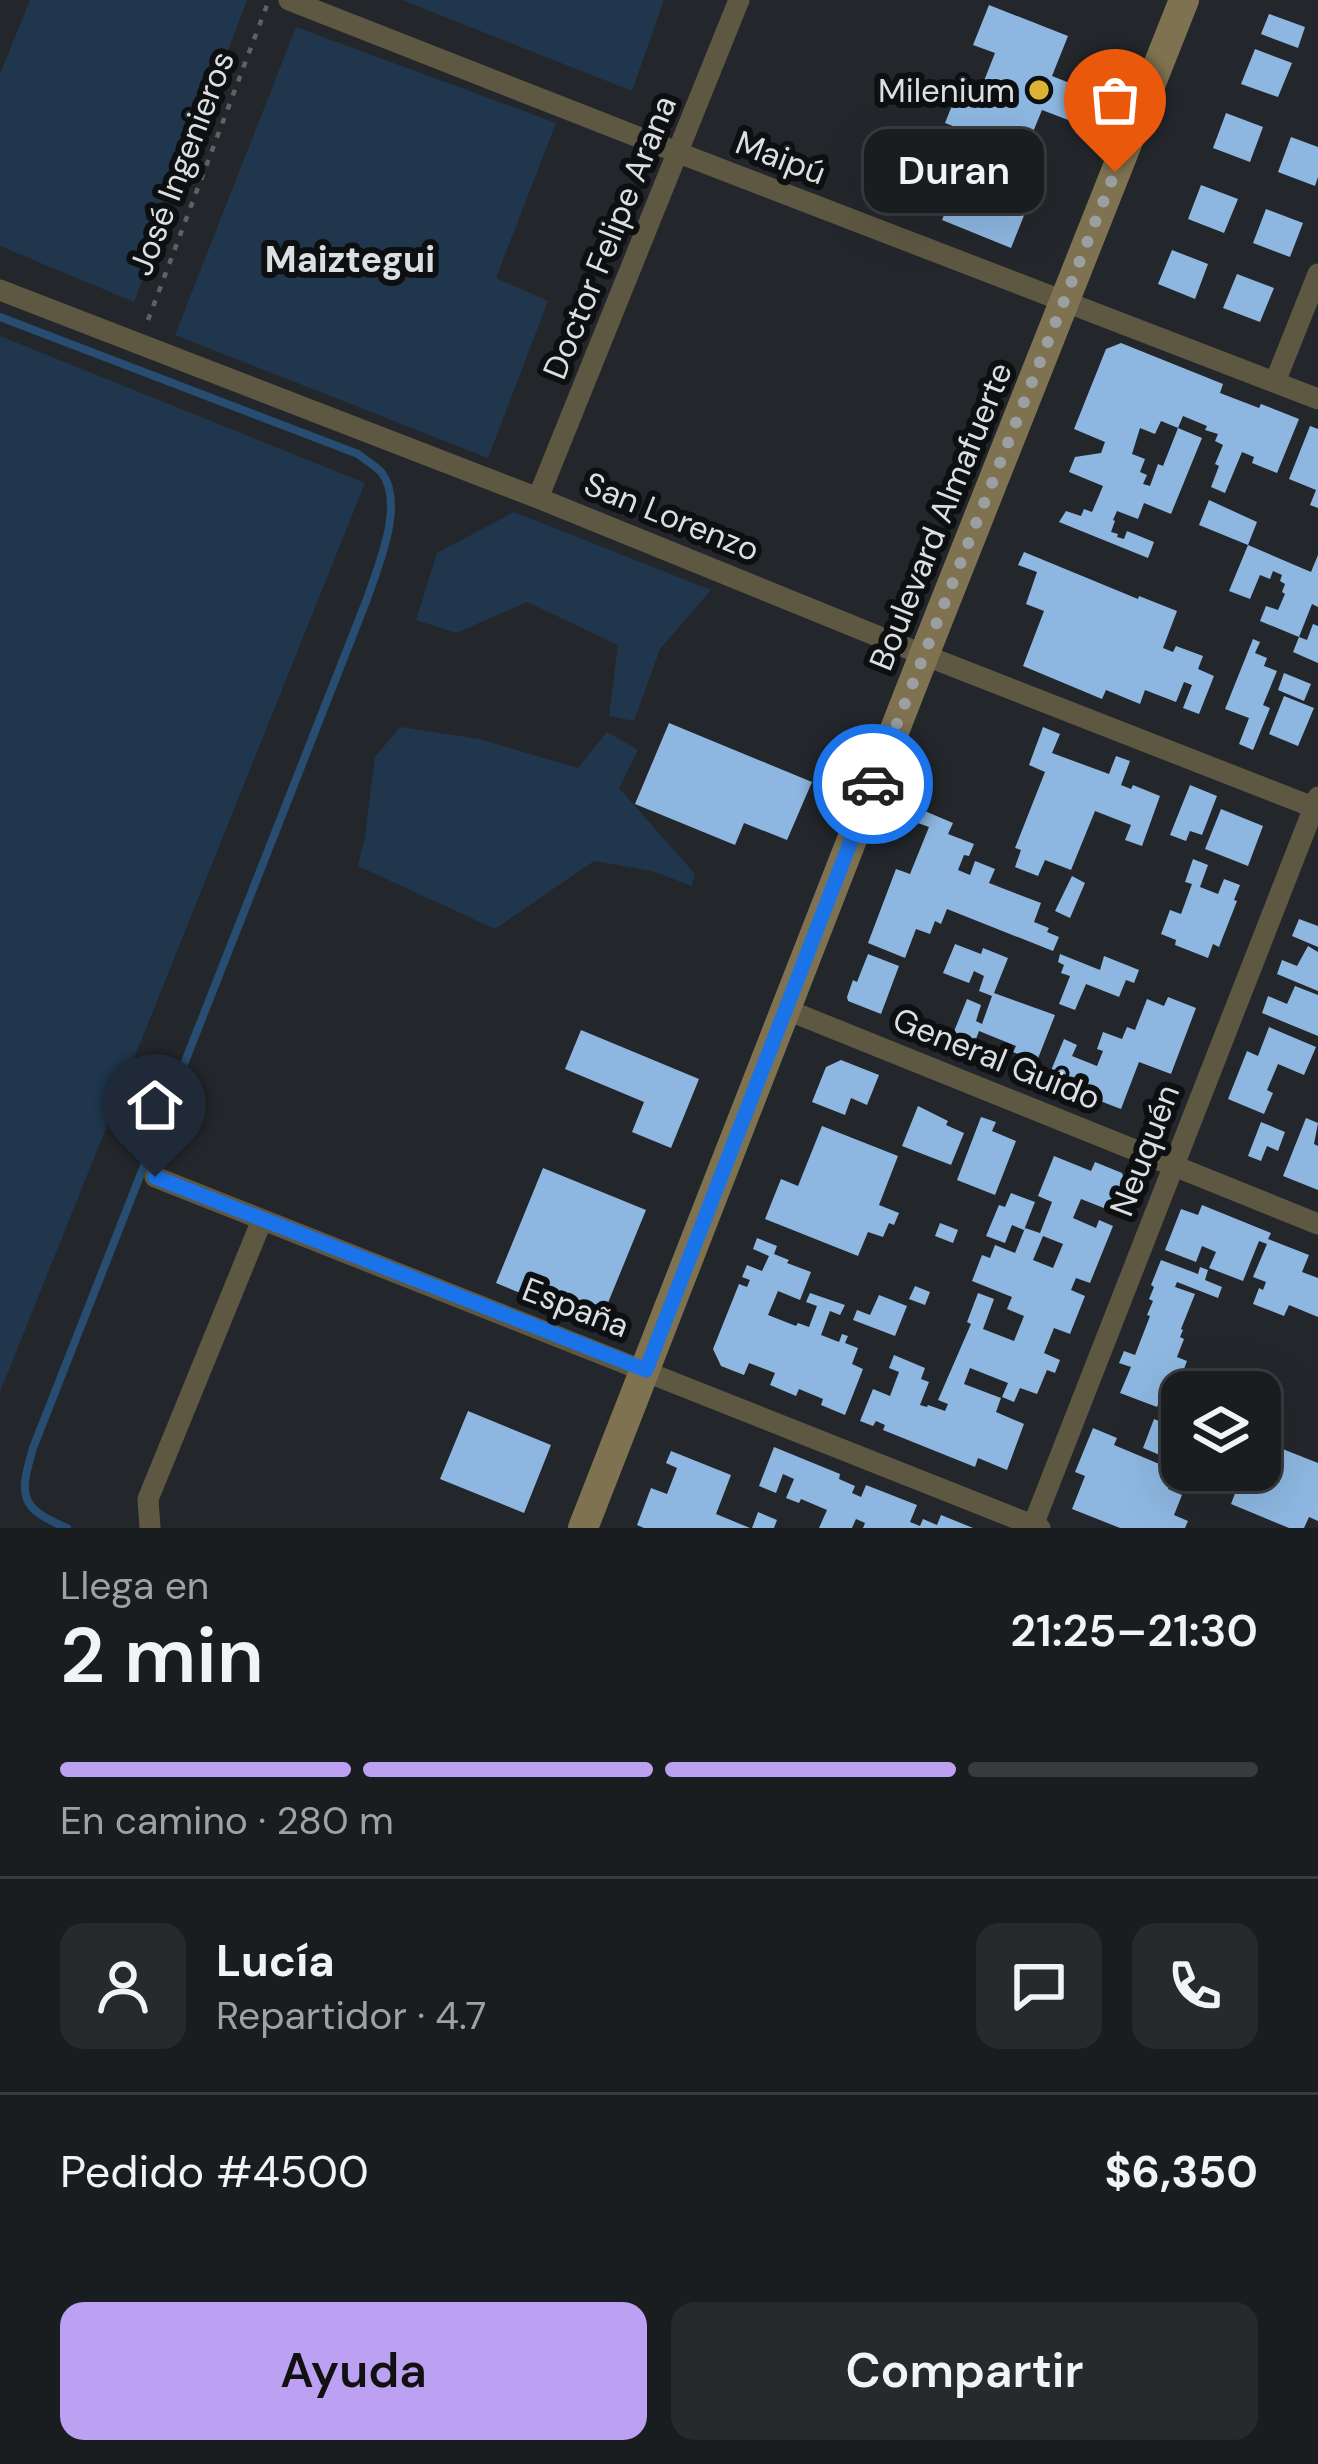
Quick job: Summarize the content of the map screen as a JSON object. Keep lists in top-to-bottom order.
{
  "streets": {
    "main road": ["Boulevard Almafuerte"],
    "street": [
      "Maipú",
      "Doctor Felipe Arana",
      "San Lorenzo",
      "General Guido",
      "Neuquén",
      "España"
    ],
    "path": ["José Ingenieros"]
  },
  "crossings": [
    ["Maipú", "Doctor Felipe Arana"],
    ["Maipú", "Boulevard Almafuerte"],
    ["José Ingenieros", "San Lorenzo"],
    ["Doctor Felipe Arana", "San Lorenzo"],
    ["San Lorenzo", "Boulevard Almafuerte"],
    ["San Lorenzo", "Neuquén"],
    ["Boulevard Almafuerte", "General Guido"],
    ["Boulevard Almafuerte", "España"],
    ["General Guido", "Neuquén"],
    ["Neuquén", "España"]
  ],
  "districts": ["Maiztegui"],
  "places": ["Milenium", "Duran"],
  "page": {
    "bubble": "Duran",
    "heading": ["2 min", "Llega en", "21:25–21:30"],
    "panel": [
      "Lucía",
      "Repartidor · 4.7",
      "Pedido #4500",
      "$6,350"
    ],
    "bar": "En camino · 280 m",
    "buttons": ["Ayuda", "Compartir"]
  }
}
